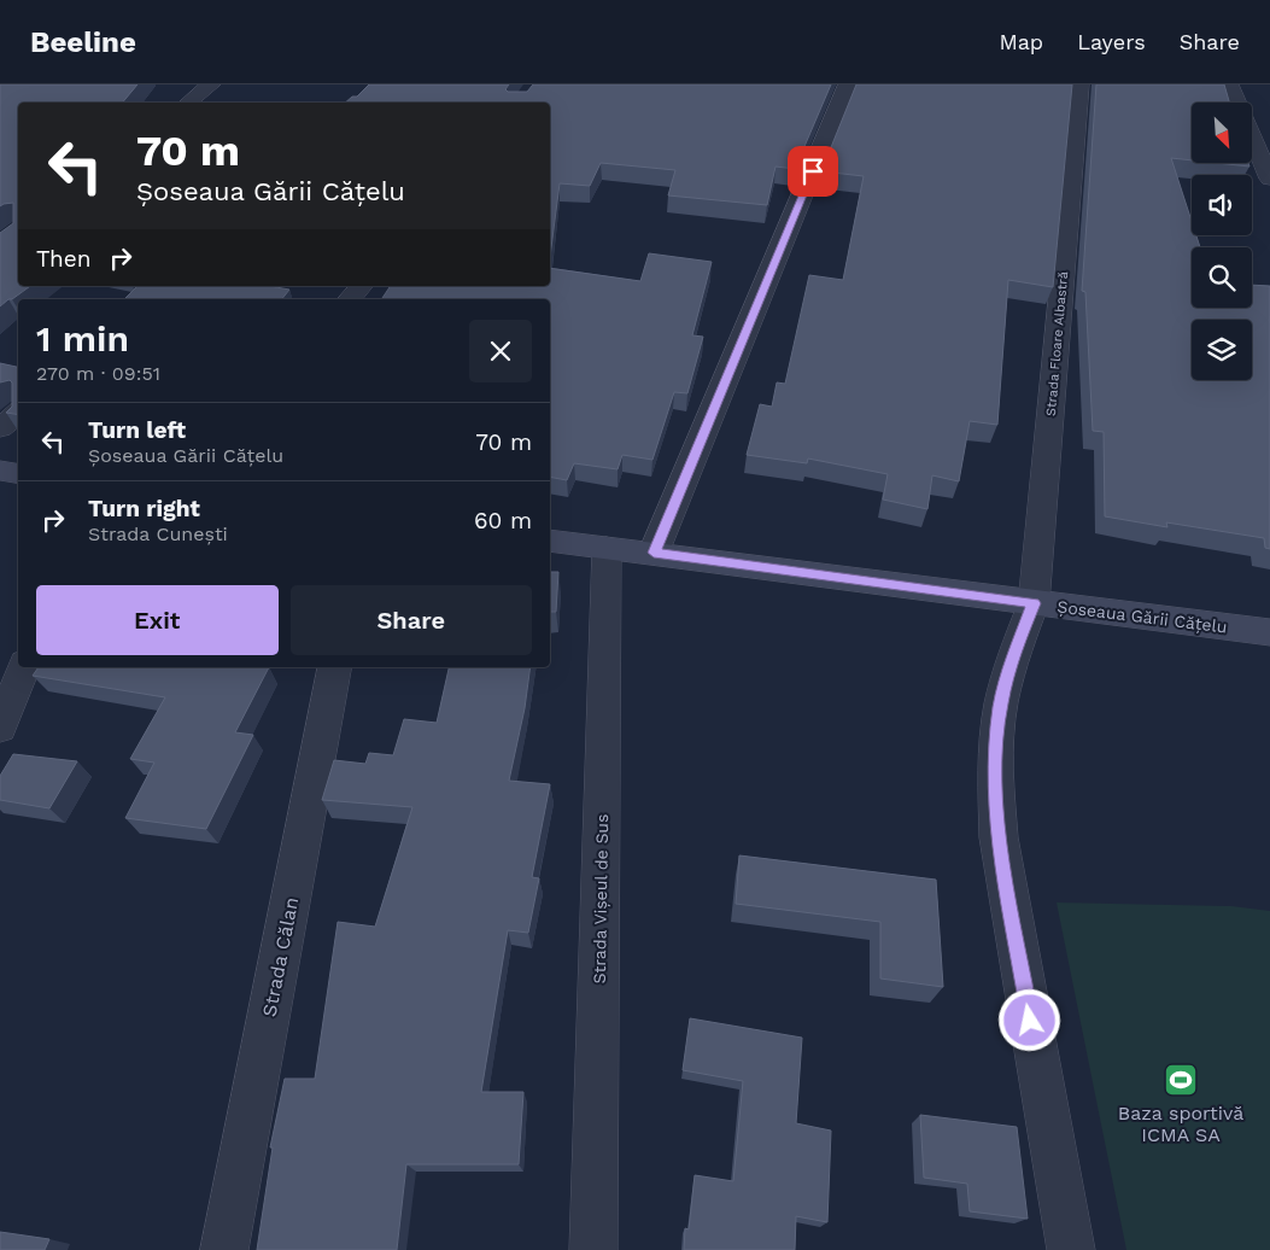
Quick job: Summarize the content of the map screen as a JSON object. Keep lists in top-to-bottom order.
{
  "streets": {
    "main road": ["Șoseaua Gării Cățelu"],
    "street": ["Strada Floare Albastră", "Strada Vișeul de Sus", "Strada Călan"]
  },
  "crossings": [
    ["Strada Floare Albastră", "Șoseaua Gării Cățelu"],
    ["Șoseaua Gării Cățelu", "Strada Vișeul de Sus"]
  ],
  "places": {
    "sports": ["Baza sportivă ICMA SA"]
  },
  "north": "bottom right",
  "page": {
    "header": "Beeline",
    "nav": ["Map", "Layers", "Share"],
    "turn": ["70 m", "Șoseaua Gării Cățelu"],
    "then": "Then",
    "heading": ["1 min", "270 m · 09:51"],
    "list": [
      {
        "name": "Turn left",
        "note": "Șoseaua Gării Cățelu",
        "value": "70 m"
      },
      {
        "name": "Turn right",
        "note": "Strada Cunești",
        "value": "60 m"
      }
    ],
    "buttons": ["Exit", "Share"]
  }
}
